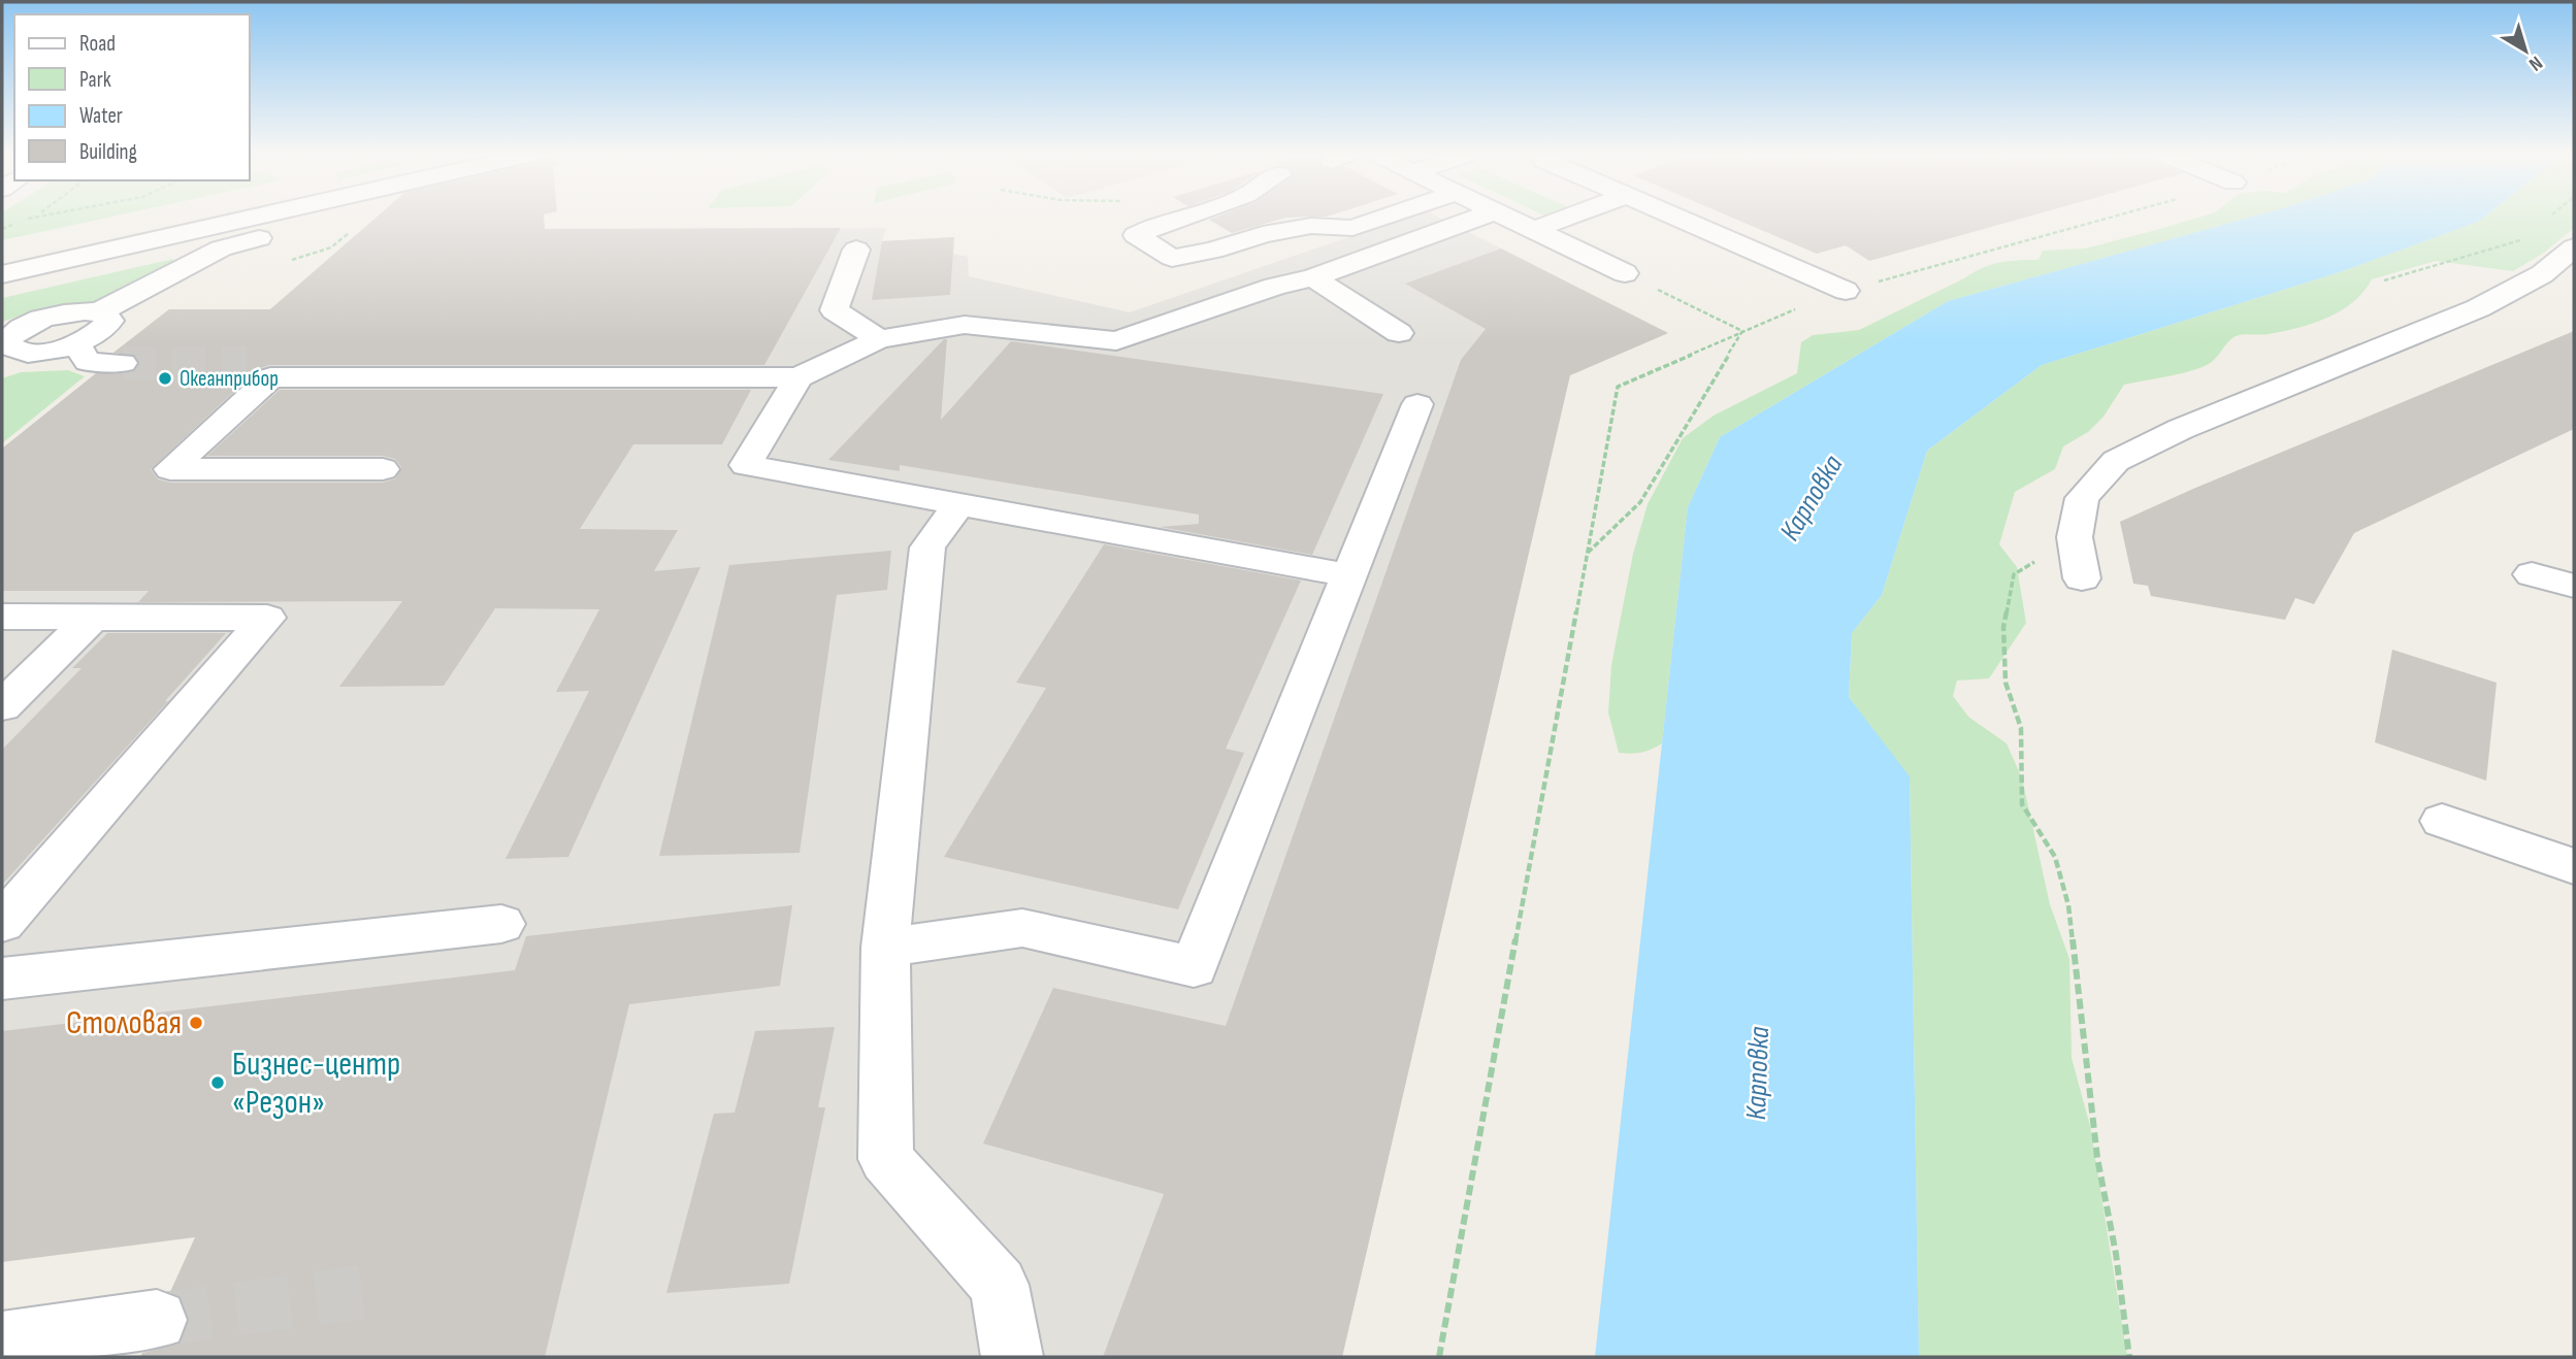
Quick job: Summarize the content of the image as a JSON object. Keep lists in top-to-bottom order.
{
  "water": ["Карповка"],
  "places": ["Океанприбор", "Столовая", "Бизнес-центр «Резон»"],
  "legend": [
    "Road",
    "Park",
    "Water",
    "Building"
  ],
  "north": "bottom right"
}
